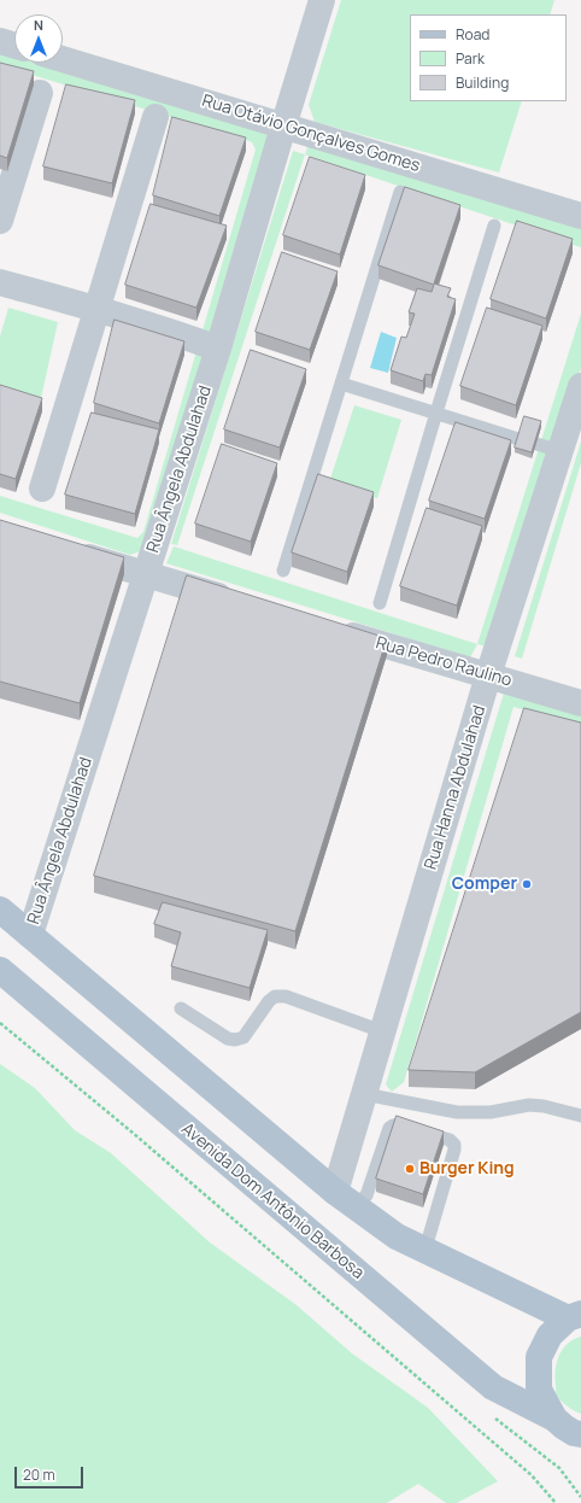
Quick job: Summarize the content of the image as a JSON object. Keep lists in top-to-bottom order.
{
  "streets": {
    "main road": ["Avenida Dom Antônio Barbosa"],
    "street": [
      "Rua Otávio Gonçalves Gomes",
      "Rua Ângela Abdulahad",
      "Rua Pedro Raulino",
      "Rua Hanna Abdulahad"
    ]
  },
  "crossings": [
    ["Rua Otávio Gonçalves Gomes", "Rua Ângela Abdulahad"],
    ["Rua Pedro Raulino", "Rua Hanna Abdulahad"]
  ],
  "places": ["Comper", "Burger King"],
  "legend": ["Road", "Park", "Building"],
  "scale_bar": "20 m",
  "north": "top"
}
